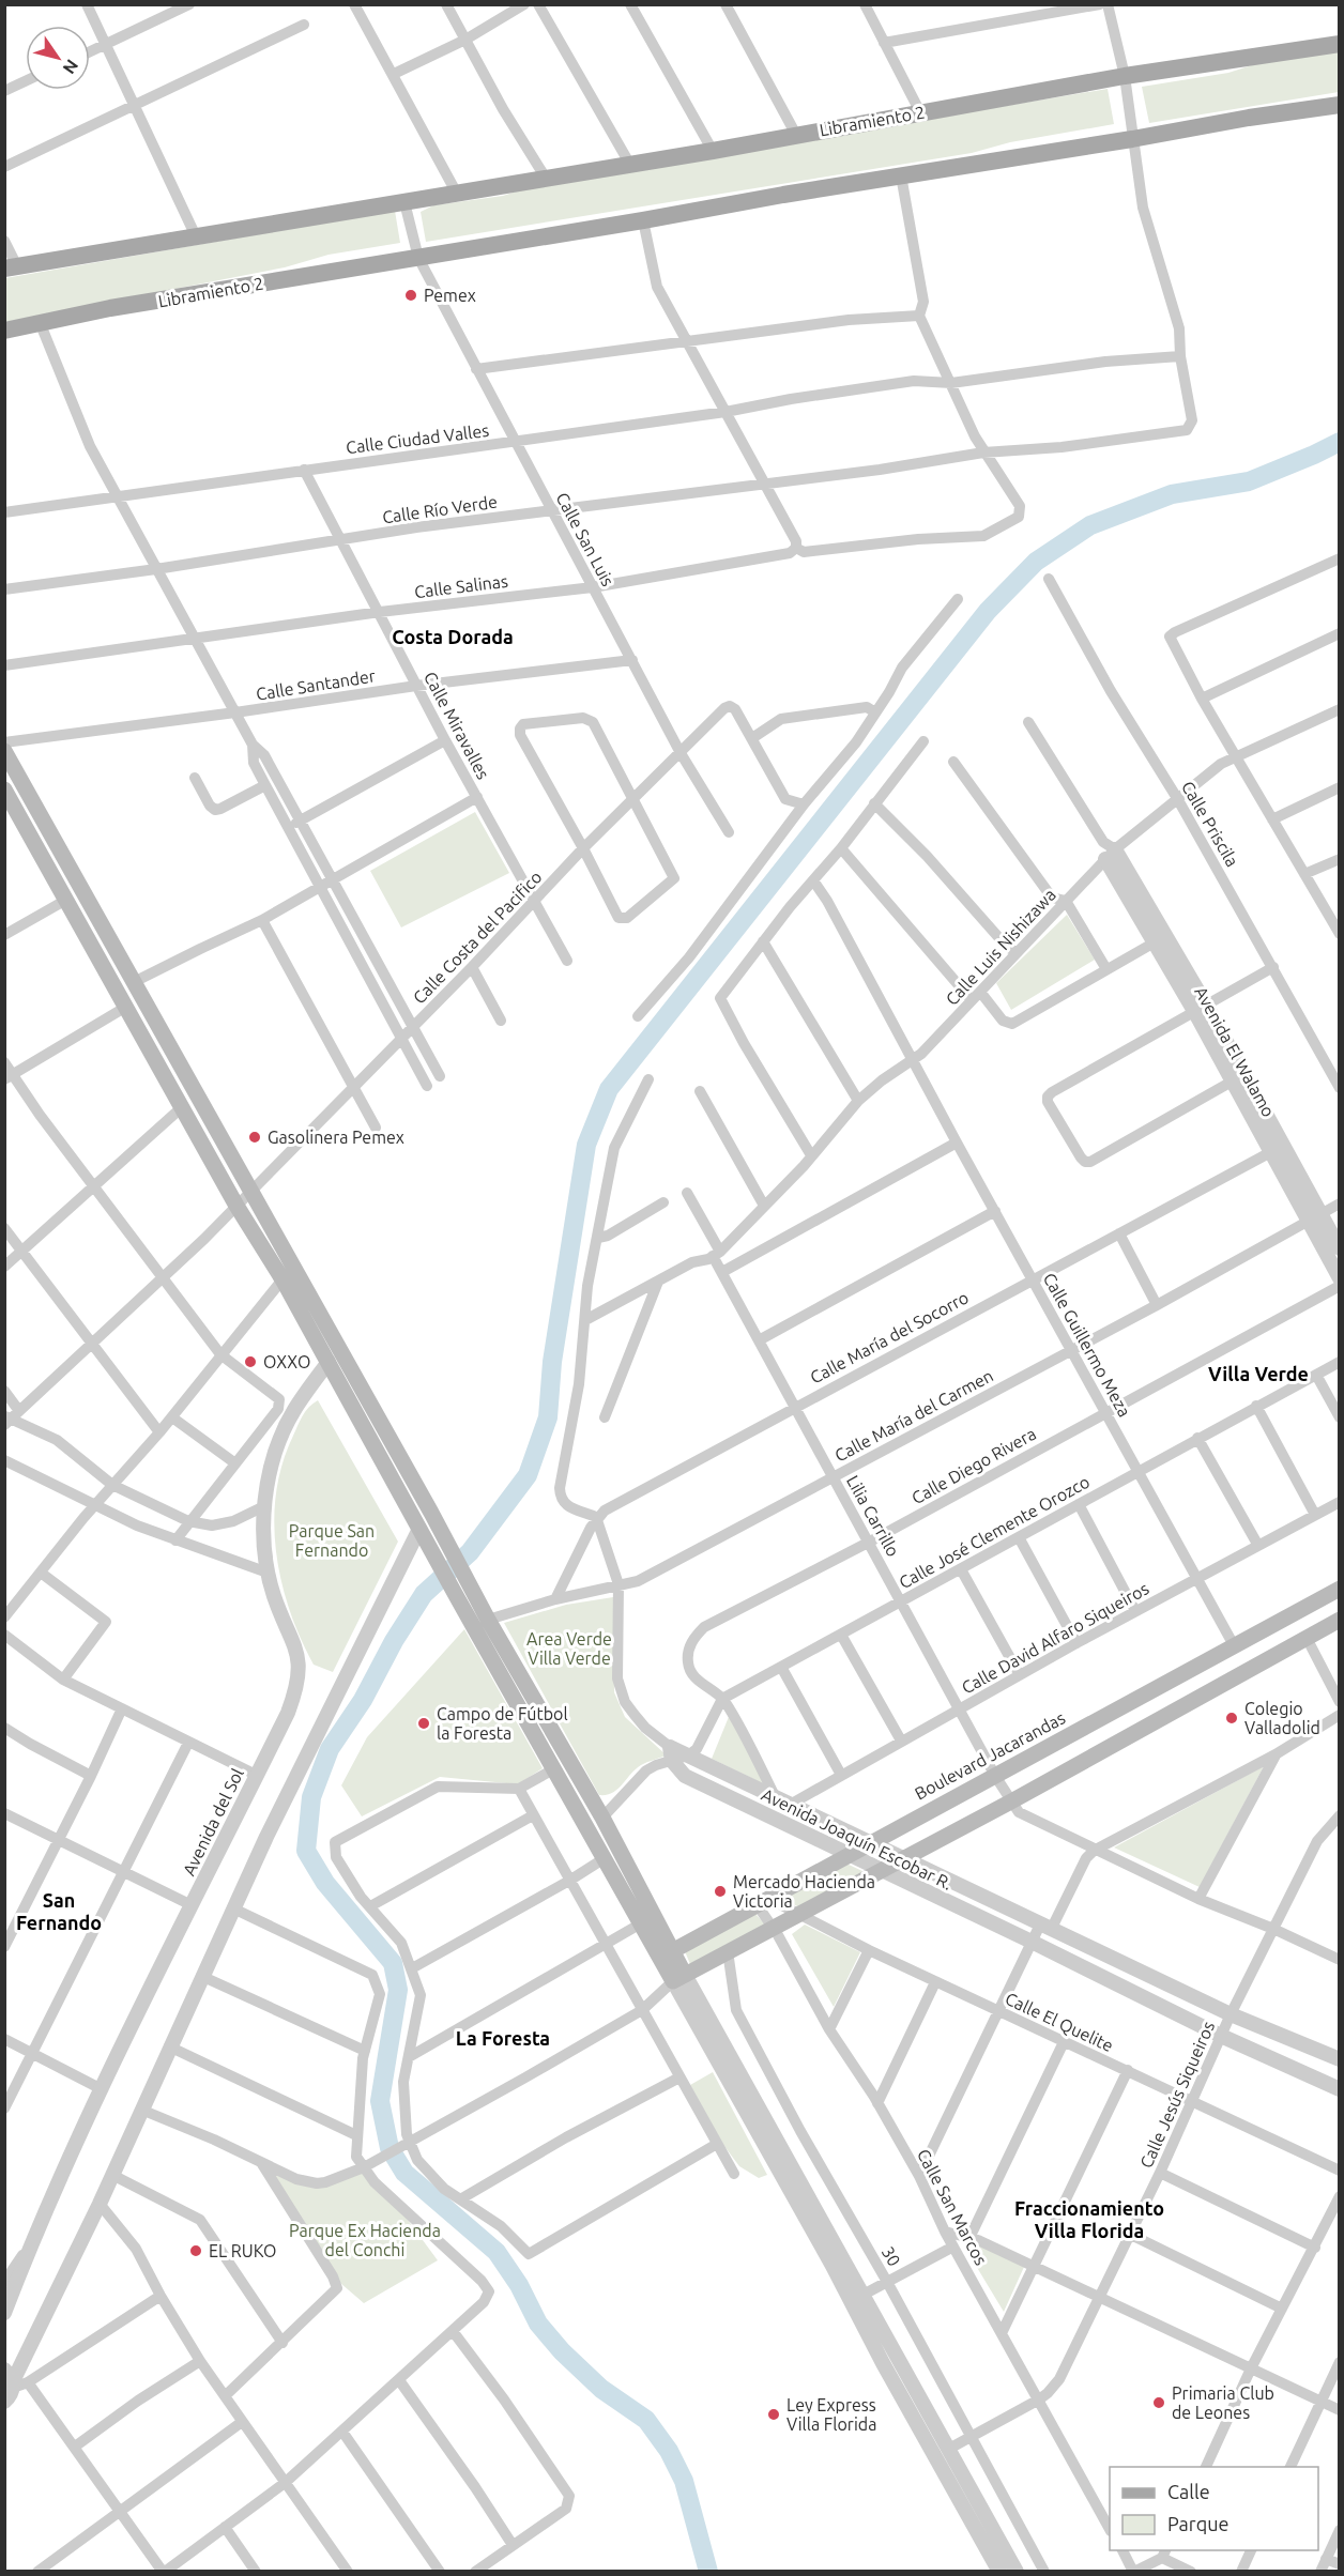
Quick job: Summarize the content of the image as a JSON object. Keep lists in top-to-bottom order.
{
  "streets": {
    "main road": ["Libramiento 2", "Boulevard Jacarandas"],
    "street": [
      "Calle Ciudad Valles",
      "Calle Río Verde",
      "Calle San Luis",
      "Calle Salinas",
      "Calle Santander",
      "Calle Miravalles",
      "Calle Priscila",
      "Calle Costa del Pacifico",
      "Calle Luis Nishizawa",
      "Avenida El Walamo",
      "Calle María del Socorro",
      "Calle Guillermo Meza",
      "Calle María del Carmen",
      "Calle Diego Rivera",
      "Lilia Carrillo",
      "Calle José Clemente Orozco",
      "Calle David Alfaro Siqueiros",
      "Avenida del Sol",
      "Avenida Joaquín Escobar R.",
      "Calle El Quelite",
      "Calle Jesús Siqueiros",
      "Calle San Marcos",
      "30"
    ]
  },
  "crossings": [
    ["Libramiento 2", "Calle San Luis"],
    ["Calle Ciudad Valles", "Calle Río Verde"],
    ["Calle Ciudad Valles", "Calle San Luis"],
    ["Calle Ciudad Valles", "Calle Miravalles"],
    ["Calle Río Verde", "Calle San Luis"],
    ["Calle Río Verde", "Calle Salinas"],
    ["Calle Río Verde", "Calle Miravalles"],
    ["Calle San Luis", "Calle Salinas"],
    ["Calle San Luis", "Calle Santander"],
    ["Calle San Luis", "Calle Costa del Pacifico"],
    ["Calle Salinas", "Calle Miravalles"],
    ["Calle Santander", "Calle Miravalles"],
    ["Calle Miravalles", "Calle Costa del Pacifico"],
    ["Calle Priscila", "Calle Luis Nishizawa"],
    ["Calle Luis Nishizawa", "Avenida El Walamo"],
    ["Calle Luis Nishizawa", "Calle Guillermo Meza"],
    ["Calle Luis Nishizawa", "Lilia Carrillo"],
    ["Avenida El Walamo", "Calle María del Socorro"],
    ["Avenida El Walamo", "Calle María del Carmen"],
    ["Calle María del Socorro", "Calle Guillermo Meza"],
    ["Calle María del Socorro", "Lilia Carrillo"],
    ["Calle Guillermo Meza", "Calle María del Carmen"],
    ["Calle Guillermo Meza", "Calle Diego Rivera"],
    ["Calle Guillermo Meza", "Calle José Clemente Orozco"],
    ["Calle Guillermo Meza", "Calle David Alfaro Siqueiros"],
    ["Calle Guillermo Meza", "Boulevard Jacarandas"],
    ["Calle María del Carmen", "Lilia Carrillo"],
    ["Calle Diego Rivera", "Lilia Carrillo"],
    ["Calle Diego Rivera", "Calle José Clemente Orozco"],
    ["Lilia Carrillo", "Calle José Clemente Orozco"],
    ["Lilia Carrillo", "Calle David Alfaro Siqueiros"],
    ["Lilia Carrillo", "Boulevard Jacarandas"],
    ["Lilia Carrillo", "Calle Jesús Siqueiros"],
    ["Calle David Alfaro Siqueiros", "Avenida Joaquín Escobar R."],
    ["Boulevard Jacarandas", "Avenida Joaquín Escobar R."],
    ["Boulevard Jacarandas", "Calle El Quelite"],
    ["Boulevard Jacarandas", "Calle San Marcos"],
    ["Avenida Joaquín Escobar R.", "Calle Jesús Siqueiros"],
    ["Calle El Quelite", "Calle Jesús Siqueiros"],
    ["Calle El Quelite", "Calle San Marcos"],
    ["Calle Jesús Siqueiros", "Calle San Marcos"],
    ["Calle Jesús Siqueiros", "30"]
  ],
  "districts": [
    "Costa Dorada",
    "Villa Verde",
    "San Fernando",
    "La Foresta",
    "Fraccionamiento Villa Florida"
  ],
  "parks": ["Parque San Fernando", "Area Verde Villa Verde", "Parque Ex Hacienda del Conchi"],
  "places": [
    "Pemex",
    "Gasolinera Pemex",
    "OXXO",
    "Colegio Valladolid",
    "Campo de Fútbol la Foresta",
    "Mercado Hacienda Victoria",
    "EL RUKO",
    "Primaria Club de Leones",
    "Ley Express Villa Florida"
  ],
  "legend": ["Calle", "Parque"],
  "north": "bottom right"
}
